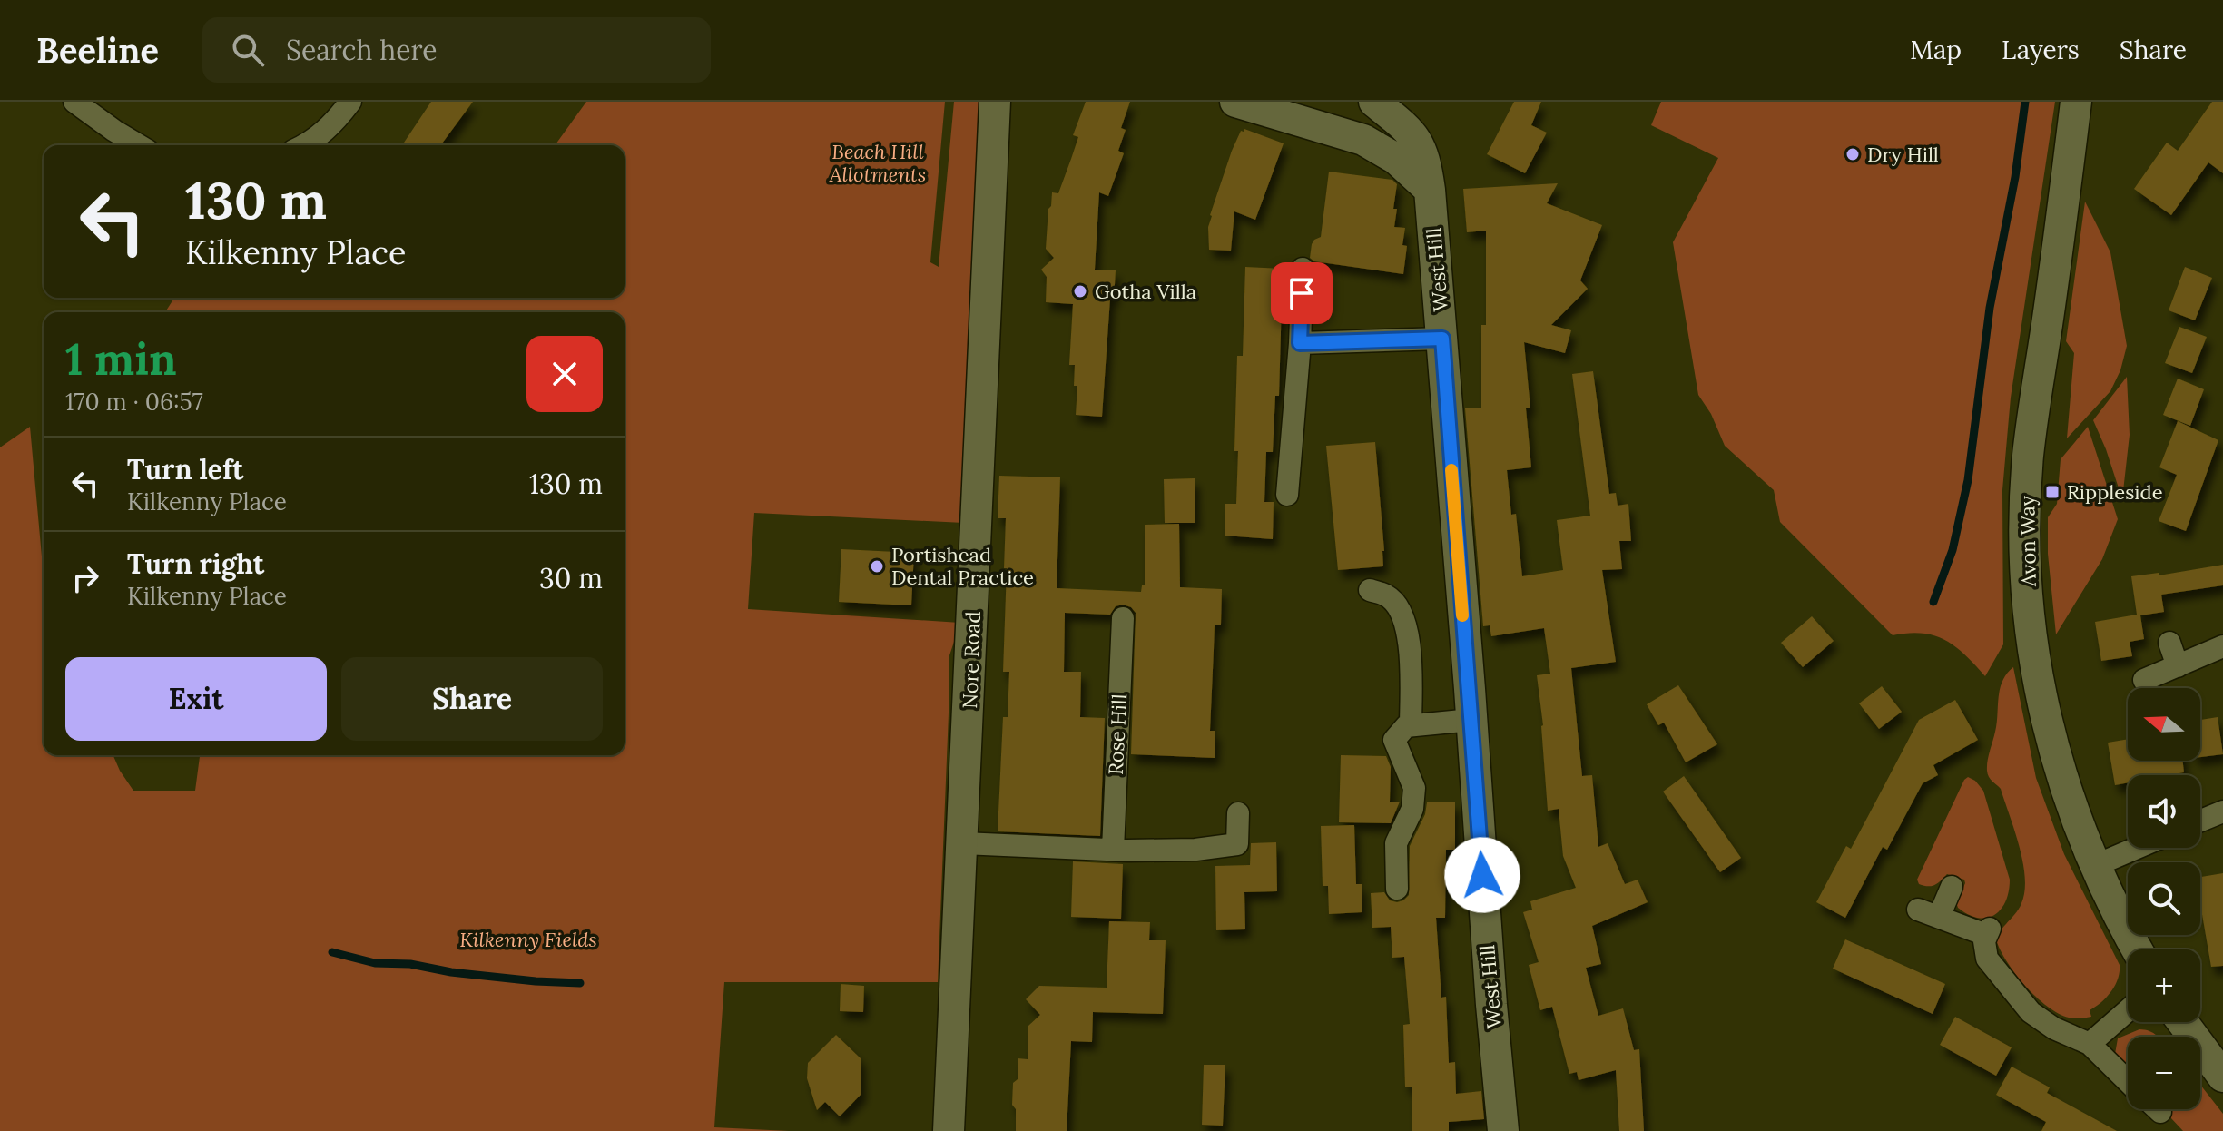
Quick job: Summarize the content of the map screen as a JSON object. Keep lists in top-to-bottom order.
{
  "streets": {
    "street": [
      "West Hill",
      "Avon Way",
      "Nore Road",
      "Rose Hill"
    ]
  },
  "parks": ["Beach Hill Allotments", "Kilkenny Fields"],
  "places": {
    "other": ["Dry Hill", "Gotha Villa", "Portishead Dental Practice"],
    "transit": ["Rippleside"]
  },
  "north": "left",
  "page": {
    "header": "Beeline",
    "search": "Search here",
    "nav": ["Map", "Layers", "Share"],
    "turn": ["130 m", "Kilkenny Place"],
    "heading": ["1 min", "170 m · 06:57"],
    "list": [
      {
        "name": "Turn left",
        "note": "Kilkenny Place",
        "value": "130 m"
      },
      {
        "name": "Turn right",
        "note": "Kilkenny Place",
        "value": "30 m"
      }
    ],
    "buttons": ["Exit", "Share"],
    "map_buttons": ["+", "−"]
  }
}
